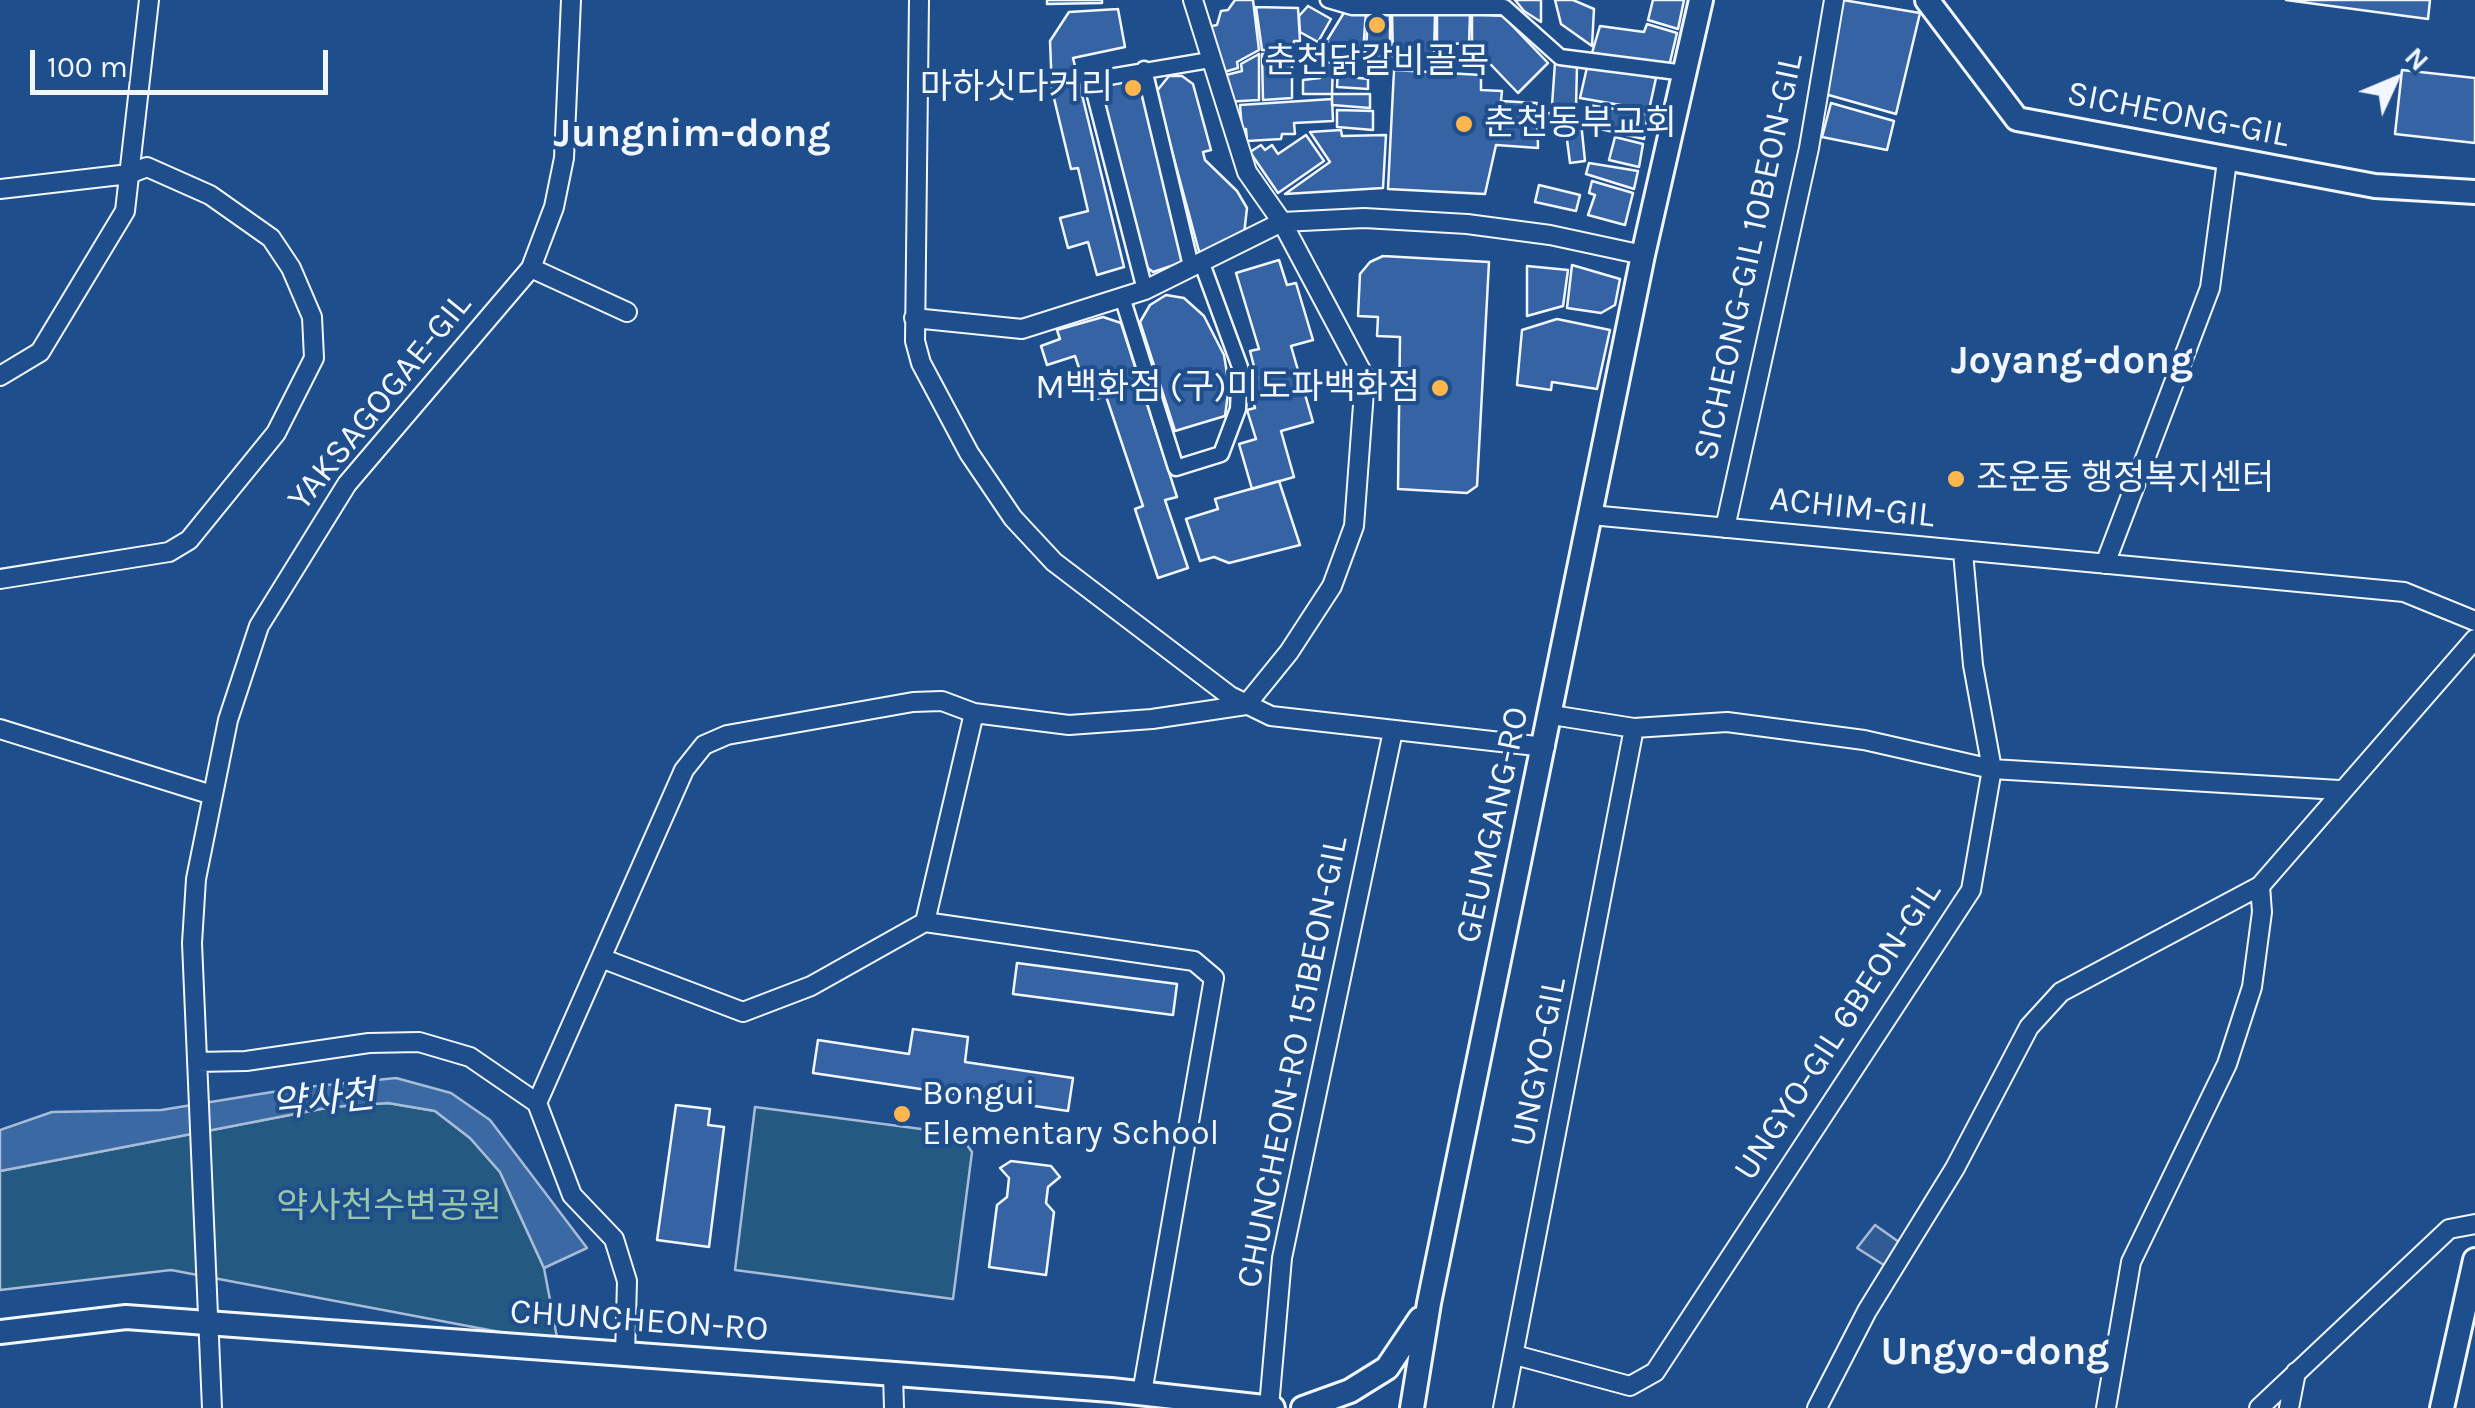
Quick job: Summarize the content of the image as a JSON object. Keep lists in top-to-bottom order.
{
  "streets": {
    "street": [
      "SICHEONG-GIL",
      "SICHEONG-GIL 10BEON-GIL",
      "YAKSAGOGAE-GIL",
      "ACHIM-GIL",
      "GEUMGANG-RO",
      "UNGYO-GIL 6BEON-GIL",
      "CHUNCHEON-RO 151BEON-GIL",
      "UNGYO-GIL",
      "CHUNCHEON-RO"
    ]
  },
  "crossings": [
    ["SICHEONG-GIL 10BEON-GIL", "ACHIM-GIL"],
    ["YAKSAGOGAE-GIL", "CHUNCHEON-RO"],
    ["ACHIM-GIL", "GEUMGANG-RO"],
    ["ACHIM-GIL", "UNGYO-GIL 6BEON-GIL"],
    ["UNGYO-GIL 6BEON-GIL", "UNGYO-GIL"],
    ["CHUNCHEON-RO 151BEON-GIL", "CHUNCHEON-RO"]
  ],
  "districts": ["Jungnim-dong", "Joyang-dong", "Ungyo-dong"],
  "water": ["약사천"],
  "parks": ["약사천수변공원"],
  "places": [
    "춘천닭갈비골목",
    "마하싯다커리",
    "춘천동부교회",
    "M백화점 (구)미도파백화점",
    "조운동 행정복지센터",
    "Bongui Elementary School"
  ],
  "scale_bar": "100 m",
  "north": "top right"
}
